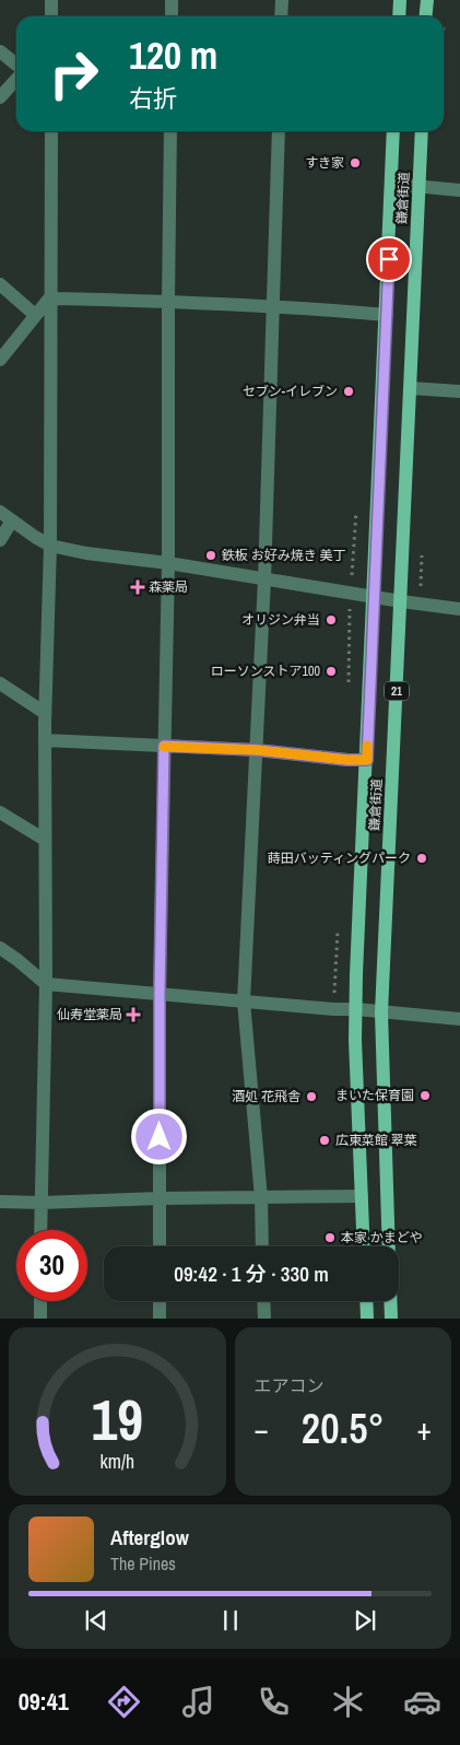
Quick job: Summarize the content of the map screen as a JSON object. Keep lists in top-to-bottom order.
{
  "streets": {
    "main road": ["鎌倉街道", "21"]
  },
  "places": {
    "other": [
      "すき家",
      "セブン-イレブン",
      "鉄板 お好み焼き 美丁",
      "オリジン弁当",
      "ローソンストア100",
      "蒔田バッティングパーク",
      "まいた保育園",
      "酒処 花飛舎",
      "広東菜館 翠葉",
      "本家 かまどや"
    ],
    "health": ["森薬局", "仙寿堂薬局"]
  },
  "page": {
    "turn": ["120 m", "右折"],
    "limit": "30",
    "trip": "09:42 · 1 分 · 330 m",
    "tile": "エアコン",
    "heat": ["−", "20.5°", "+"],
    "song": ["Afterglow", "The Pines"],
    "tabs": "09:41",
    "gauge": ["19", "km/h"]
  }
}
